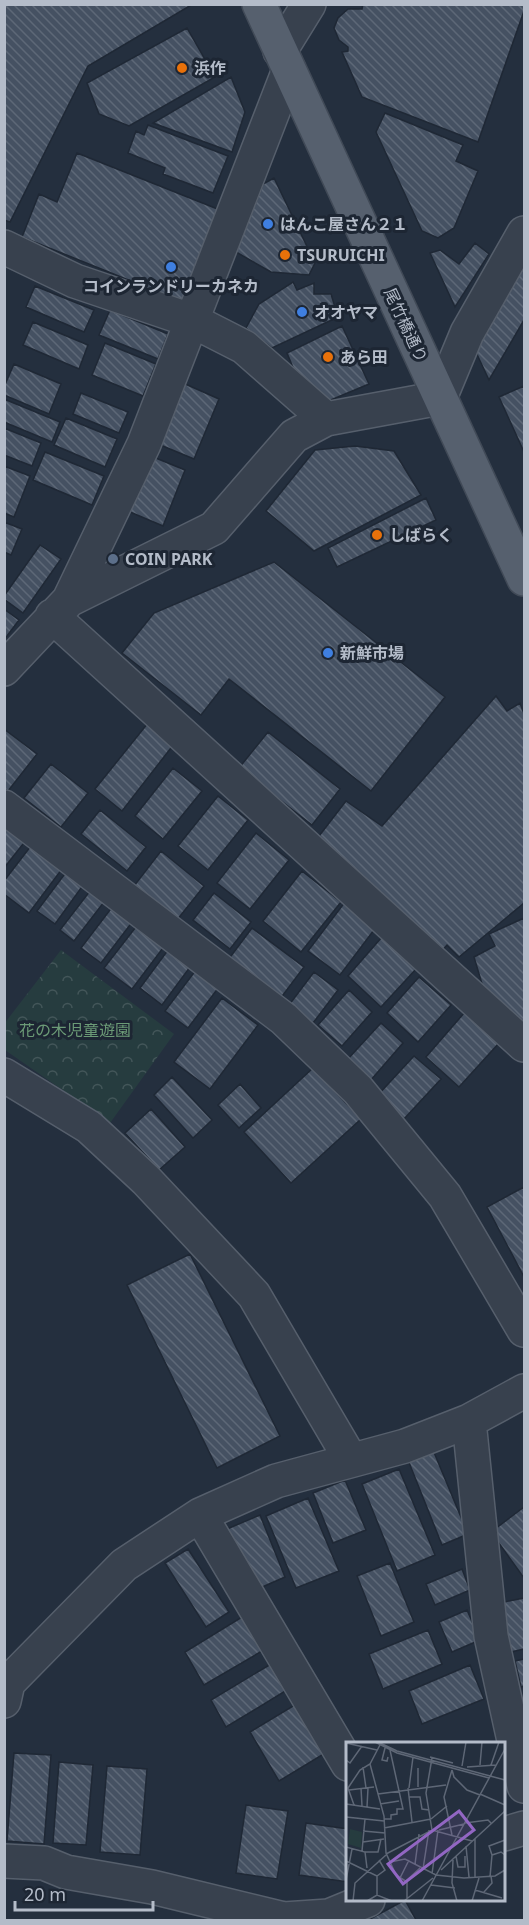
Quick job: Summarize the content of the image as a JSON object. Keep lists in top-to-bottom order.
{
  "streets": {
    "main road": ["尾竹橋通り"]
  },
  "parks": ["花の木児童遊園"],
  "places": [
    "浜作",
    "はんこ屋さん２１",
    "TSURUICHI",
    "コインランドリーカネカ",
    "オオヤマ",
    "あら田",
    "しばらく",
    "COIN PARK",
    "新鮮市場"
  ],
  "scale_bar": "20 m"
}
